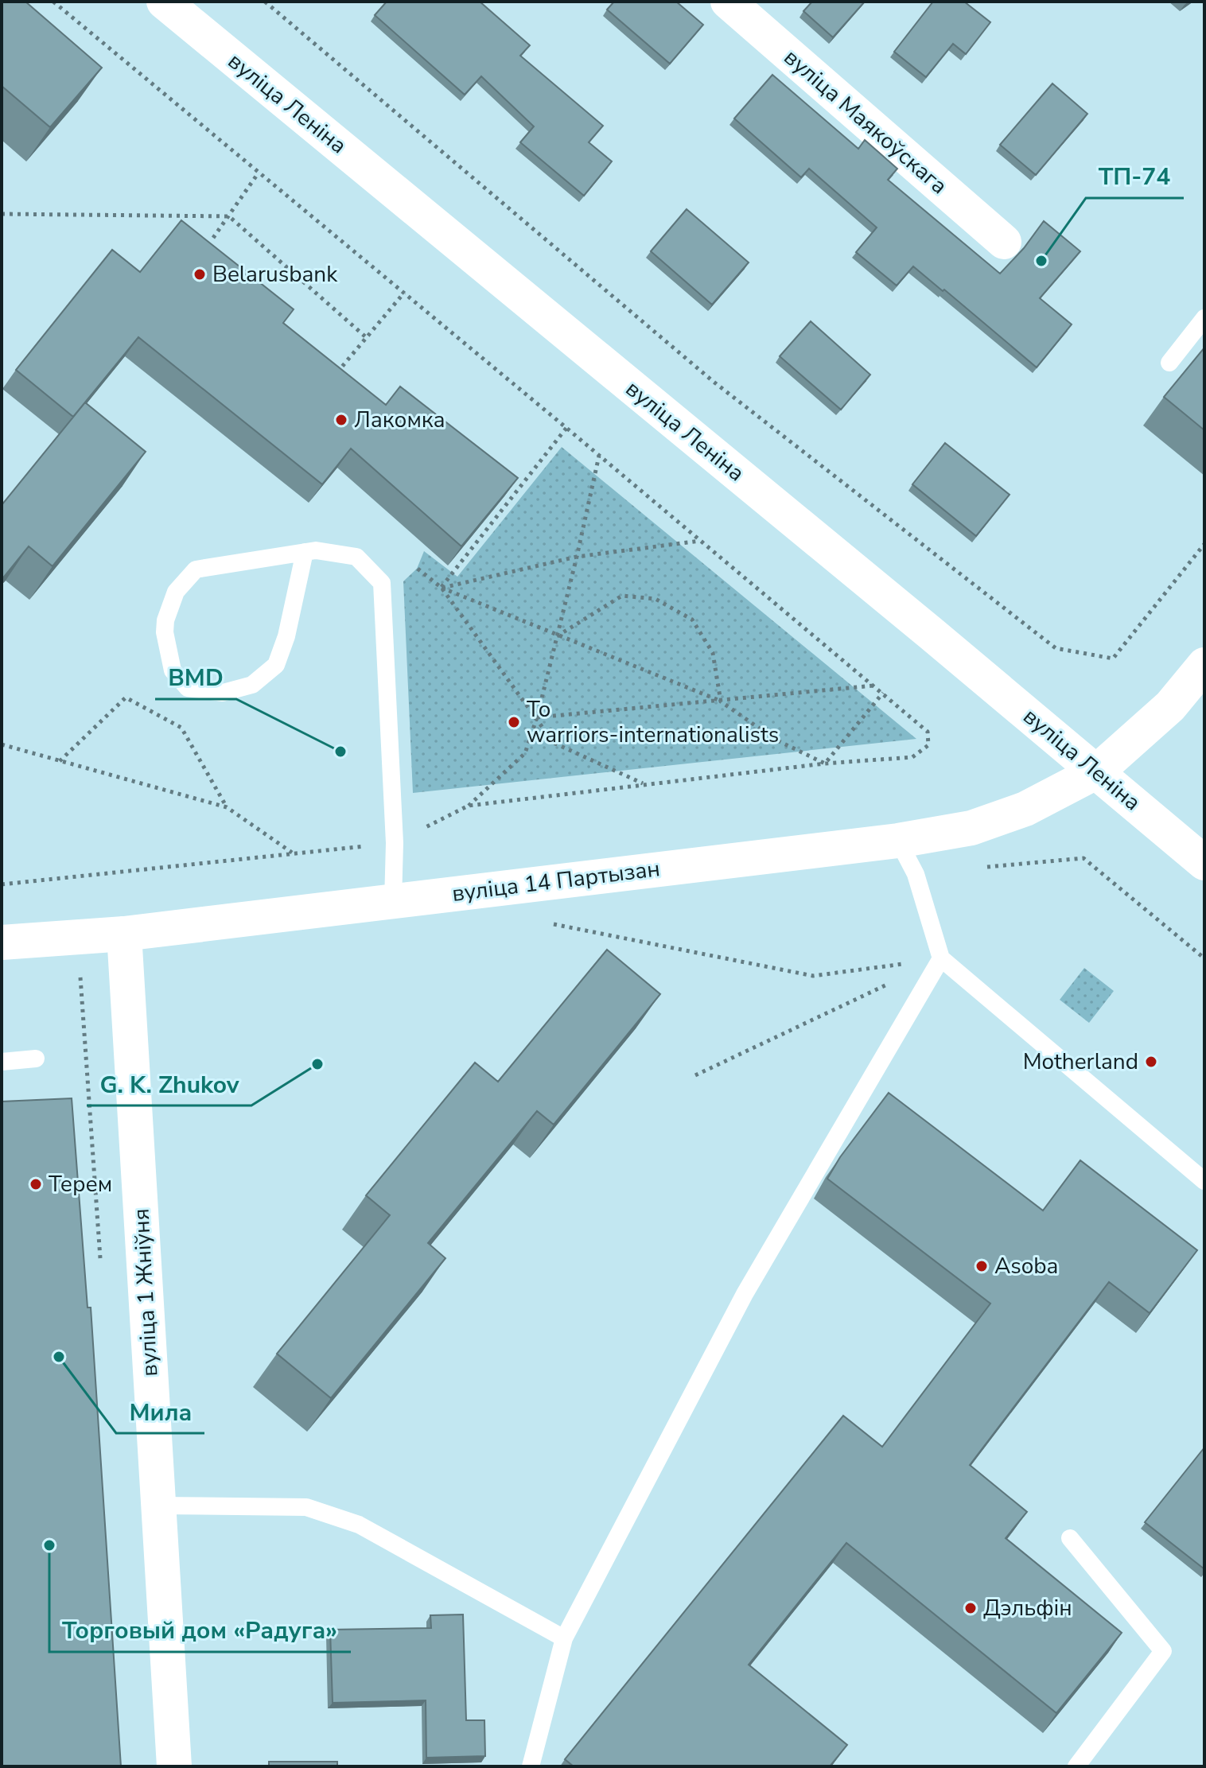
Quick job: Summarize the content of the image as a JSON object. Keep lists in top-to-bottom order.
{
  "streets": {
    "main road": [
      "вуліца Леніна",
      "вуліца Маякоўскага",
      "вуліца 14 Партызан",
      "вуліца 1 Жніўня"
    ]
  },
  "crossings": [
    ["вуліца Леніна", "вуліца 14 Партызан"],
    ["вуліца 14 Партызан", "вуліца 1 Жніўня"]
  ],
  "places": [
    "ТП-74",
    "Belarusbank",
    "Лакомка",
    "To warriors-internationalists",
    "BMD",
    "Motherland",
    "G. K. Zhukov",
    "Терем",
    "Asoba",
    "Мила",
    "Торговый дом «Радуга»",
    "Дэльфін"
  ]
}
